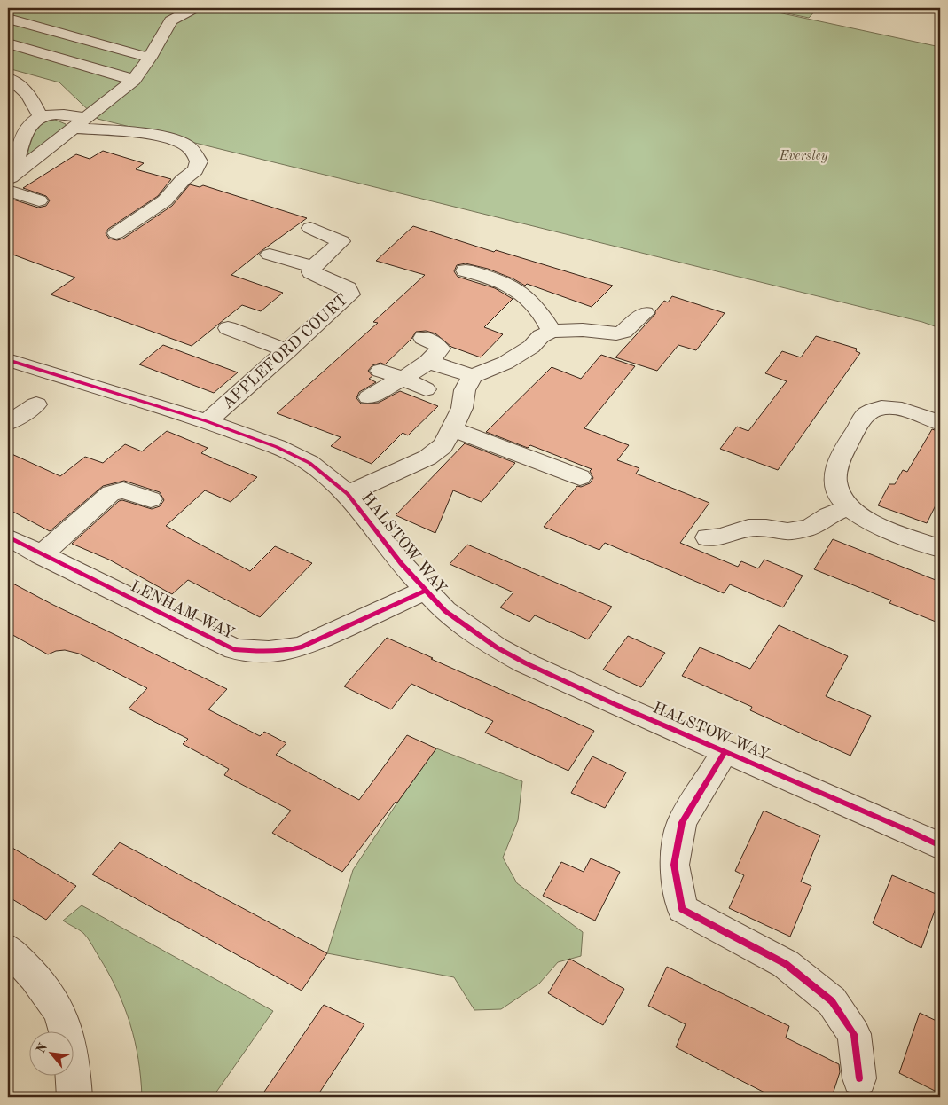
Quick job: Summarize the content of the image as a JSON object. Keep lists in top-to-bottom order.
{
  "streets": {
    "street": ["APPLEFORD COURT", "HALSTOW WAY", "LENHAM WAY"]
  },
  "crossings": [
    ["APPLEFORD COURT", "HALSTOW WAY"],
    ["HALSTOW WAY", "LENHAM WAY"]
  ],
  "parks": ["Eversley"],
  "north": "top left"
}
